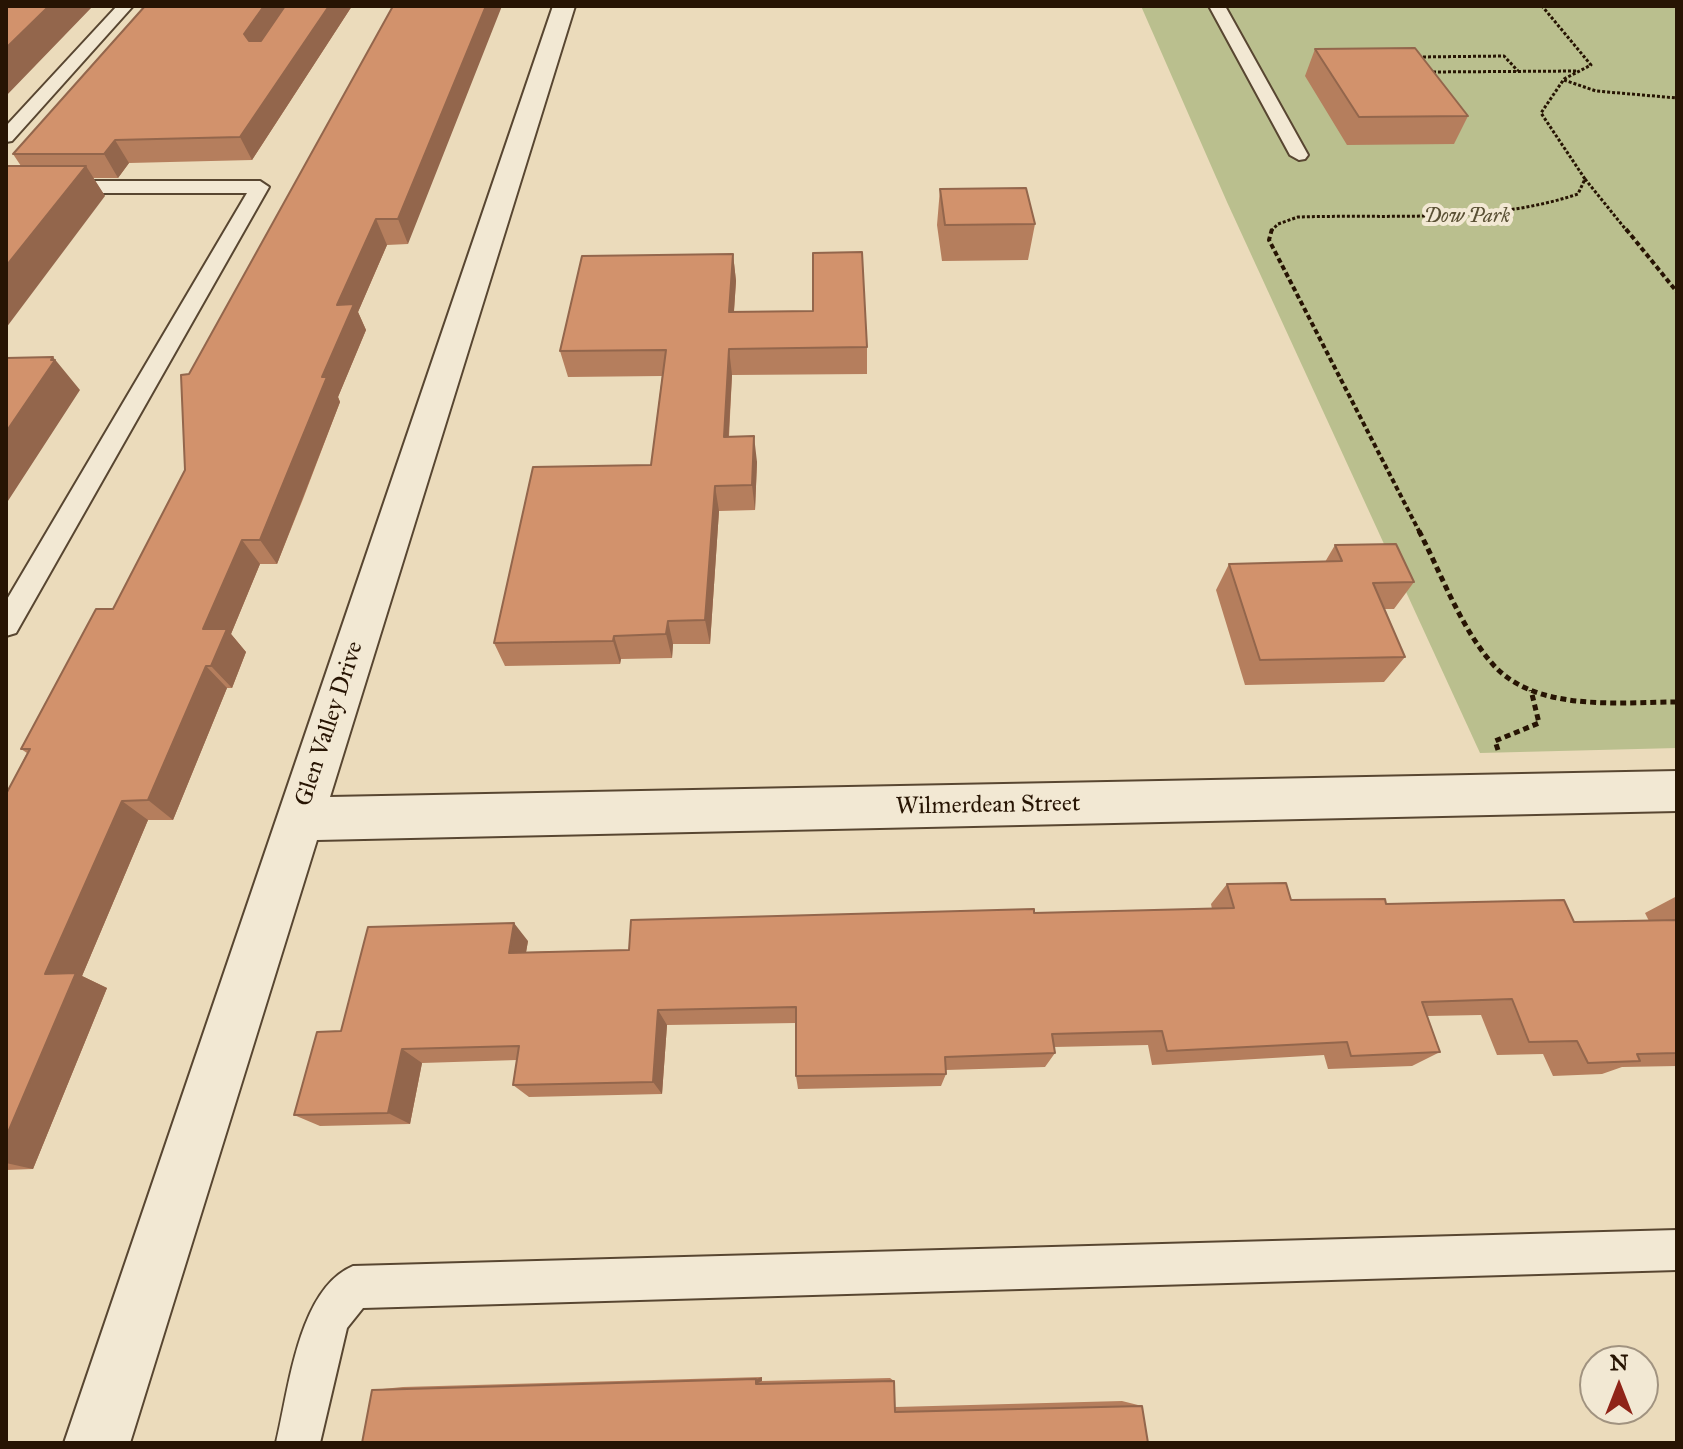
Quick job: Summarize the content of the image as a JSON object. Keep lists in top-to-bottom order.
{
  "streets": {
    "street": ["Glen Valley Drive", "Wilmerdean Street"]
  },
  "crossings": [
    ["Glen Valley Drive", "Wilmerdean Street"]
  ],
  "parks": ["Dow Park"],
  "north": "top"
}
